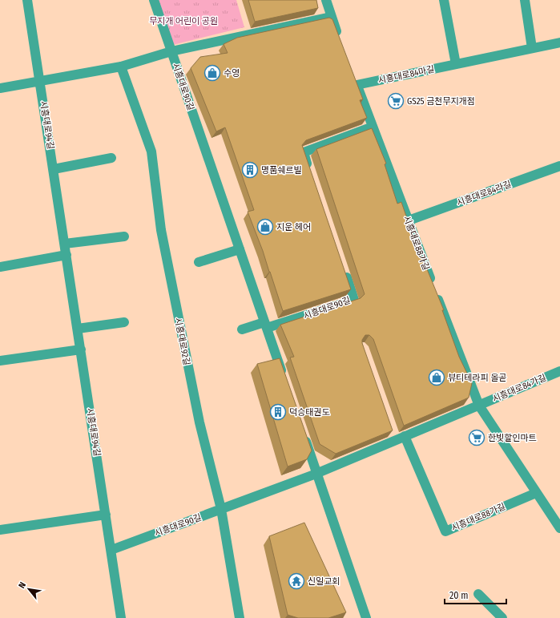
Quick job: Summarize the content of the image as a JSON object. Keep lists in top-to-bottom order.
{
  "streets": {
    "street": [
      "시흥대로84마길",
      "시흥대로90길",
      "시흥대로94길",
      "시흥대로84라길",
      "시흥대로88가길",
      "시흥대로92길",
      "시흥대로84가길"
    ]
  },
  "crossings": [
    ["시흥대로84마길", "시흥대로88가길"],
    ["시흥대로90길", "시흥대로94길"],
    ["시흥대로90길", "시흥대로88가길"],
    ["시흥대로90길", "시흥대로92길"],
    ["시흥대로90길", "시흥대로84가길"],
    ["시흥대로84라길", "시흥대로88가길"],
    ["시흥대로88가길", "시흥대로84가길"]
  ],
  "parks": ["무지개 어린이 공원"],
  "places": {
    "shop": ["수영", "지운 헤어", "뷰티테라피 올곧"],
    "supermarket": ["GS25 금천무지개점", "한빛할인마트"],
    "building": ["명품쉐르빌", "덕승태권도"],
    "temple": ["신일교회"]
  },
  "scale_bar": "20 m",
  "north": "top left"
}
